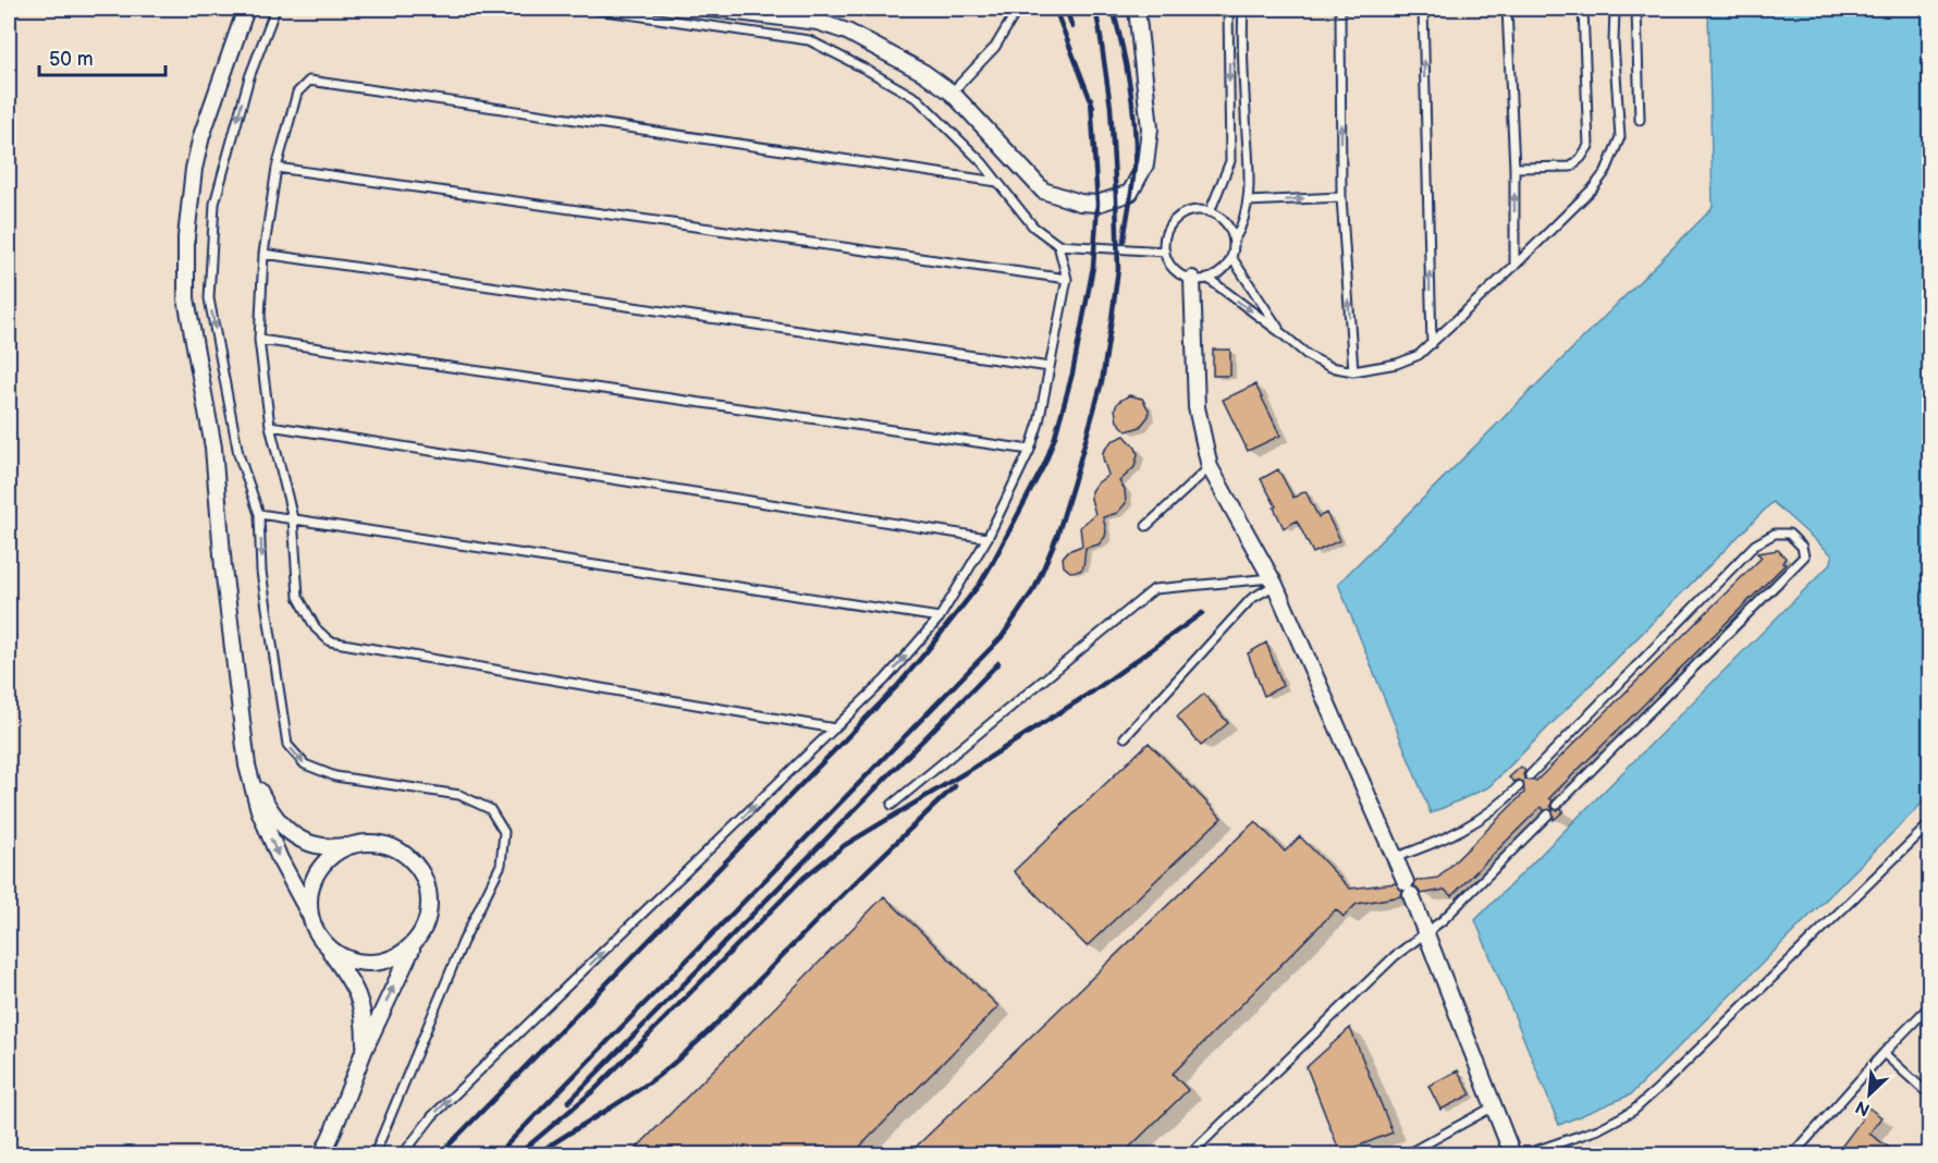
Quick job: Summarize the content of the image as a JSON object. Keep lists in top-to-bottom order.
{
  "scale_bar": "50 m",
  "north": "bottom left"
}
